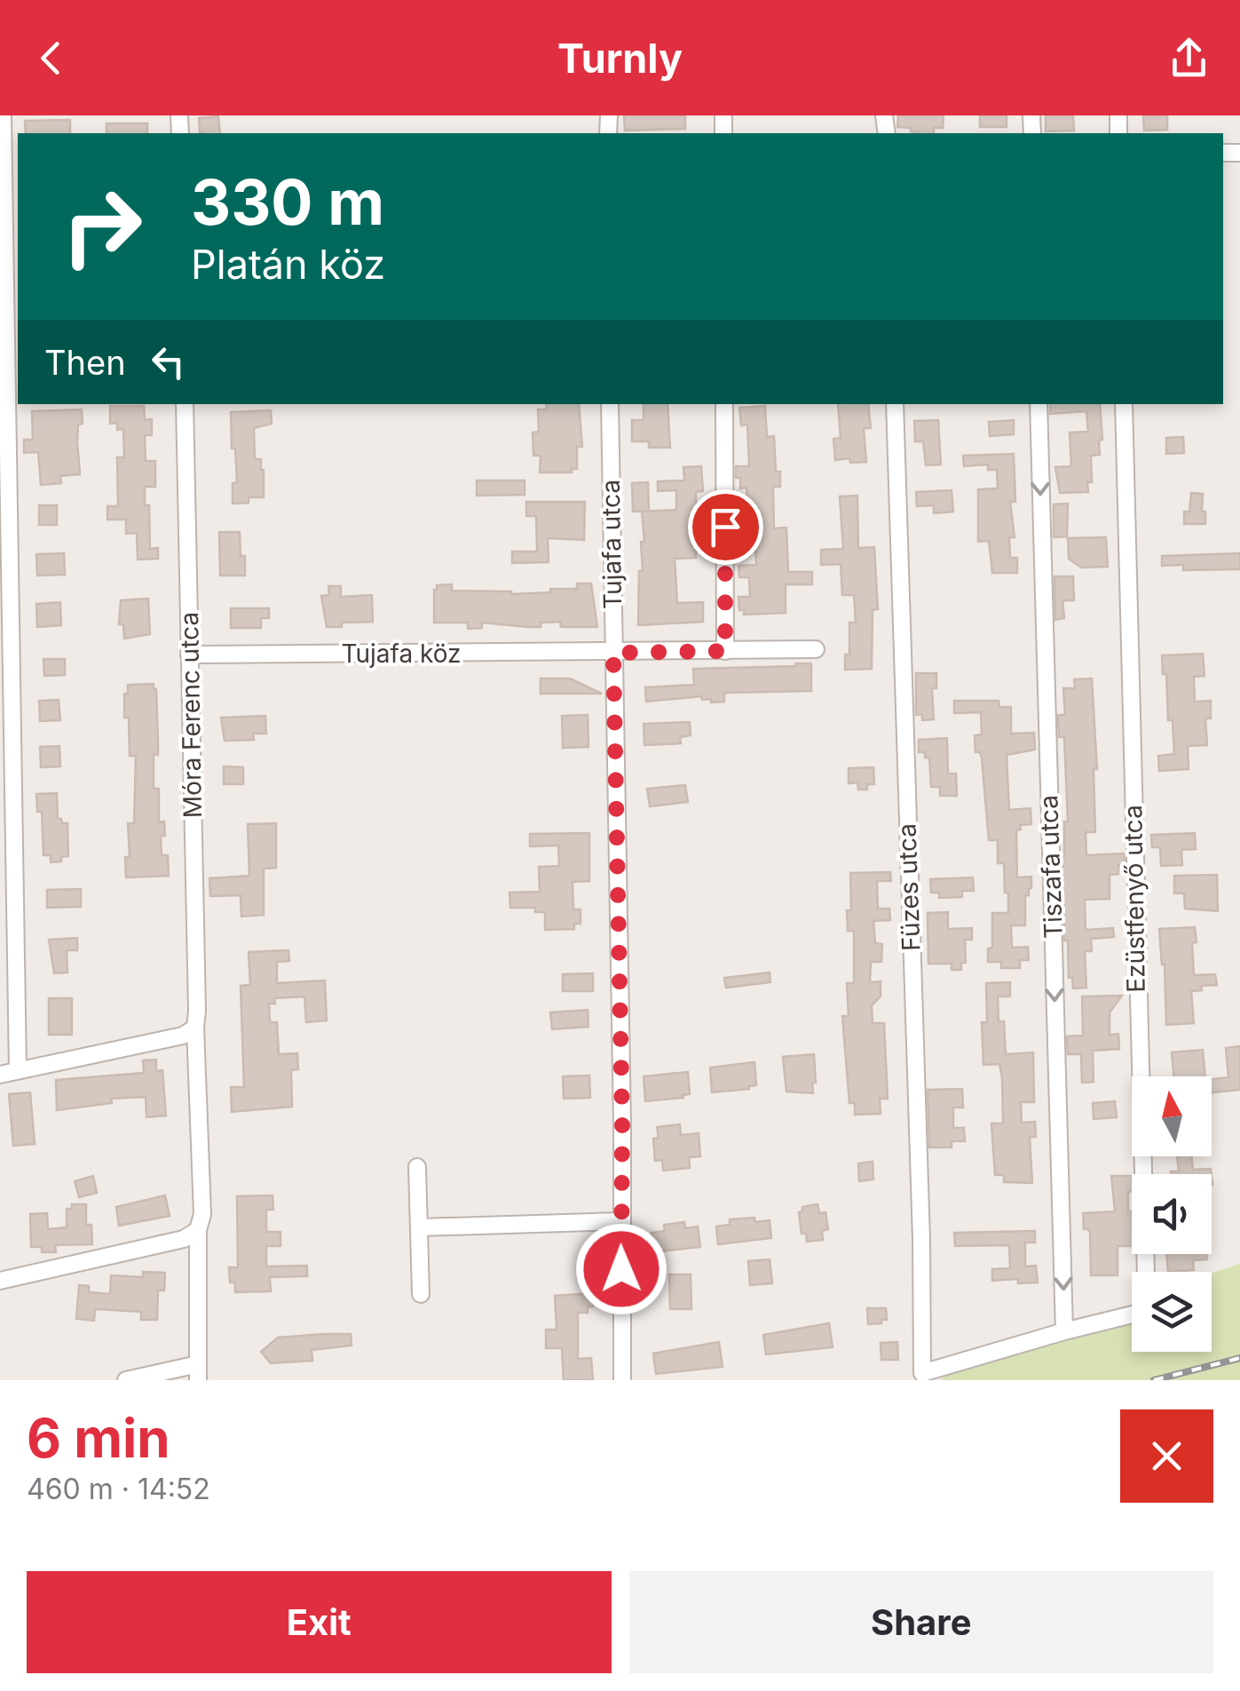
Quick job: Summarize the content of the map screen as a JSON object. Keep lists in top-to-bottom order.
{
  "streets": {
    "street": [
      "Tujafa utca",
      "Tujafa köz",
      "Móra Ferenc utca",
      "Tiszafa utca",
      "Füzes utca",
      "Ezüstfenyő utca"
    ]
  },
  "crossings": [
    ["Tujafa utca", "Tujafa köz"],
    ["Tujafa köz", "Móra Ferenc utca"],
    ["Tiszafa utca", "Füzes utca"],
    ["Tiszafa utca", "Ezüstfenyő utca"],
    ["Füzes utca", "Ezüstfenyő utca"]
  ],
  "one_way": ["Tiszafa utca"],
  "north": "top",
  "page": {
    "header": "Turnly",
    "turn": ["330 m", "Platán köz"],
    "then": "Then",
    "heading": ["6 min", "460 m · 14:52"],
    "buttons": ["Exit", "Share"]
  }
}
